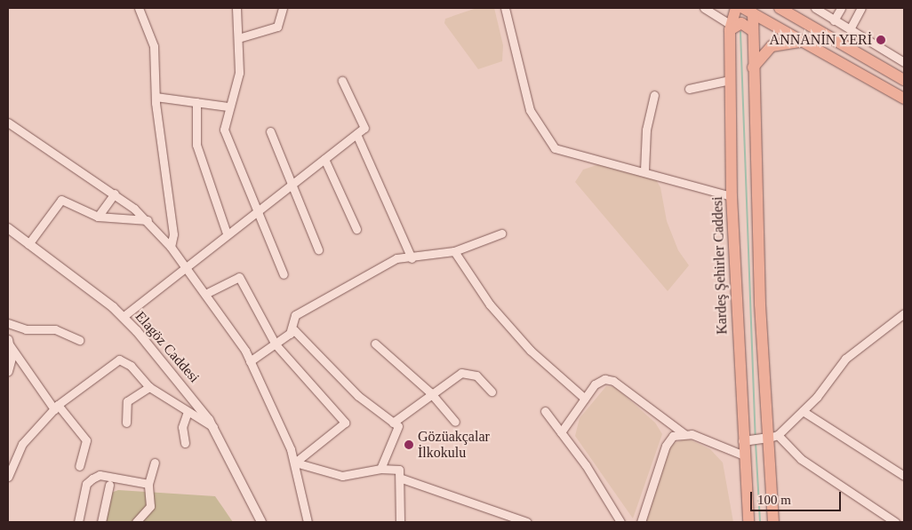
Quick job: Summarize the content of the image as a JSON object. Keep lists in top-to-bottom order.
{
  "streets": {
    "main road": ["Kardeş Şehirler Caddesi"],
    "street": ["Elagöz Caddesi"]
  },
  "places": ["ANNANİN YERİ", "Gözüakçalar İlkokulu"],
  "scale_bar": "100 m"
}
